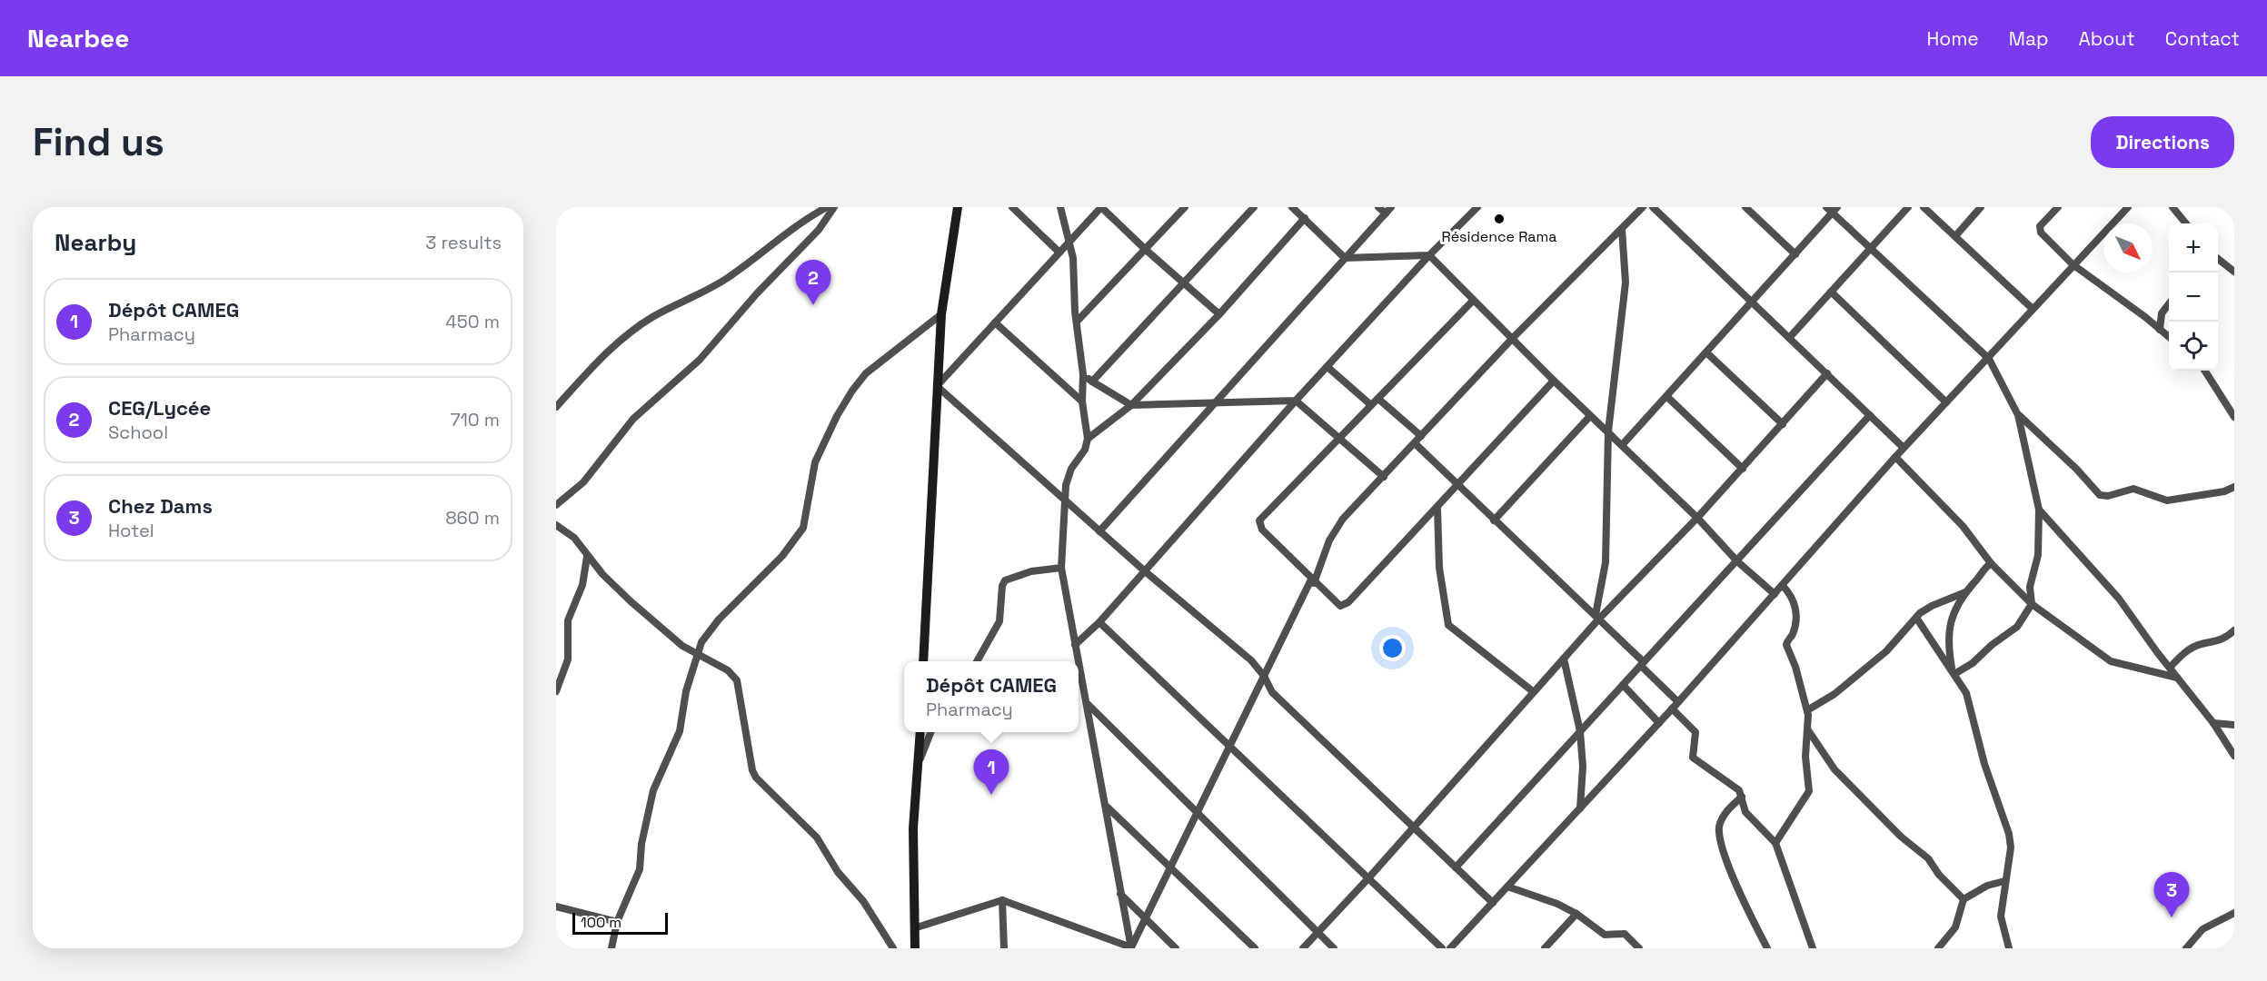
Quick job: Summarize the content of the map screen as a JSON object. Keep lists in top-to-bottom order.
{
  "places": ["Résidence Rama"],
  "scale_bar": "100 m",
  "north": "bottom right",
  "page": {
    "header": "Nearbee",
    "nav": [
      "Home",
      "Map",
      "About",
      "Contact"
    ],
    "buttons": "Directions",
    "title": "Find us",
    "heading": ["Nearby", "3 results"],
    "map_buttons": ["+", "−"],
    "pins": ["2", "1", "3"],
    "list": [
      {
        "mark": "1",
        "name": "Dépôt CAMEG",
        "note": "Pharmacy",
        "value": "450 m"
      },
      {
        "mark": "2",
        "name": "CEG/Lycée",
        "note": "School",
        "value": "710 m"
      },
      {
        "mark": "3",
        "name": "Chez Dams",
        "note": "Hotel",
        "value": "860 m"
      }
    ],
    "popup": ["Dépôt CAMEG", "Pharmacy"],
    "scale": "100 m"
  }
}
